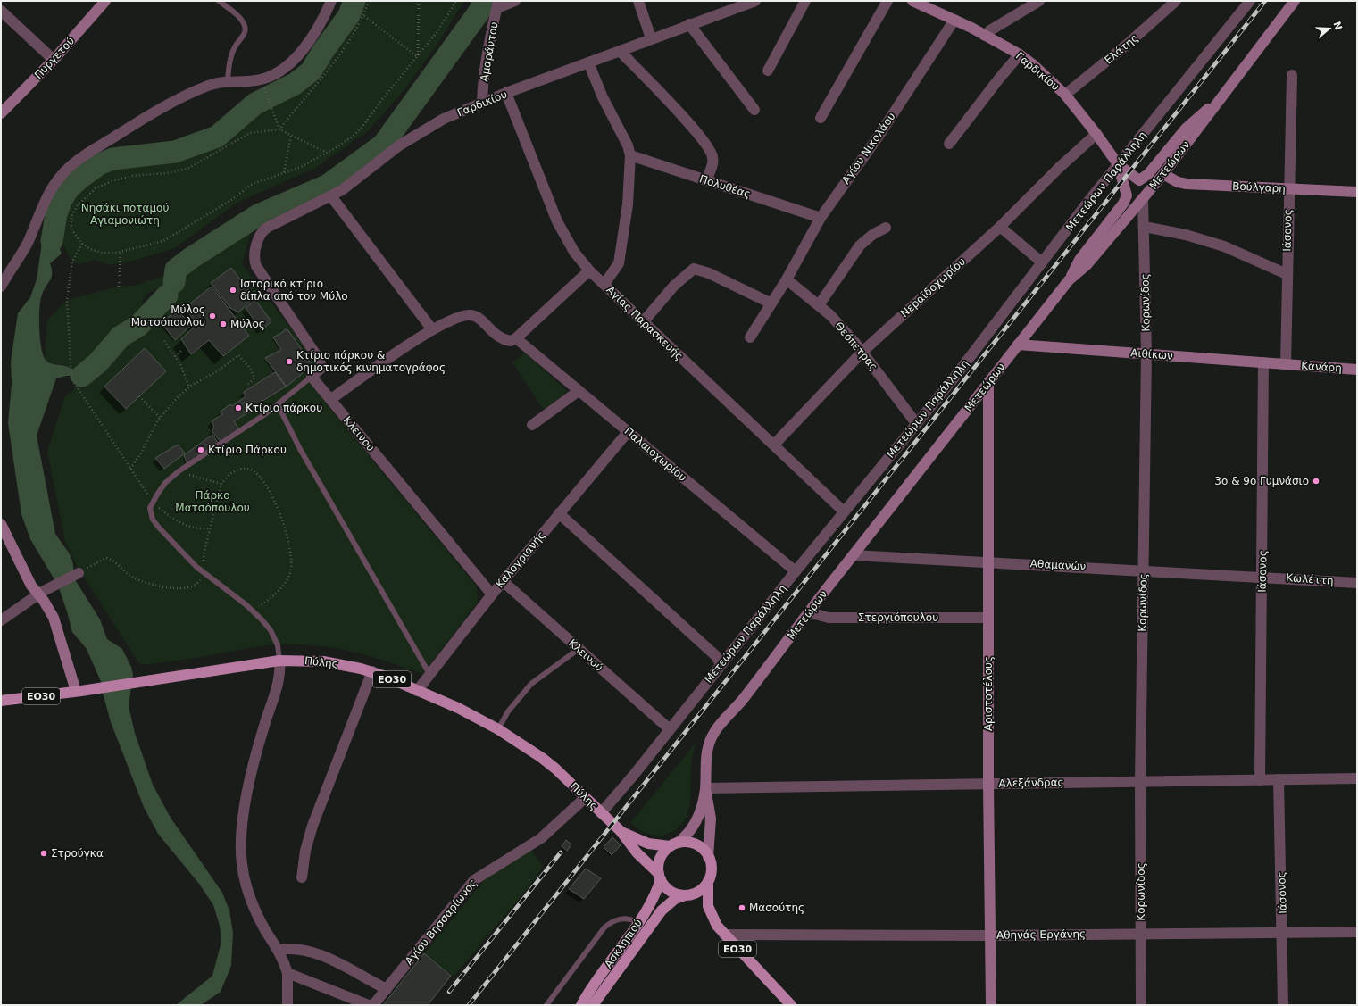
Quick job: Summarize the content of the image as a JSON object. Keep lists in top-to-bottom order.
{
  "streets": {
    "main road": ["Πύλης", "ΕΟ30", "Ασκληπιού"],
    "street": [
      "Ελάτης",
      "Αμαράντου",
      "Πυργετού",
      "Γαρδικίου",
      "Αγίου Νικολάου",
      "Μετεώρων",
      "Μετεώρων Παράλληλη",
      "Πολυθέας",
      "Βούλγαρη",
      "Ιάσονος",
      "Νεραϊδοχωρίου",
      "Κορωνίδος",
      "Αγίας Παρασκευής",
      "Θεόπετρας",
      "Αιθίκων",
      "Κανάρη",
      "Κλεινού",
      "Παλαιοχωρίου",
      "Καλογριανής",
      "Αθαμανών",
      "Κωλέττη",
      "Στεργιόπουλου",
      "Αριστοτέλους",
      "Αλεξάνδρας",
      "Αγίου Βησσαρίωνος",
      "Αθηνάς Εργάνης"
    ]
  },
  "crossings": [
    ["Ελάτης", "Γαρδικίου"],
    ["Αμαράντου", "Γαρδικίου"],
    ["Γαρδικίου", "Αγίου Νικολάου"],
    ["Γαρδικίου", "Μετεώρων Παράλληλη"],
    ["Γαρδικίου", "Νεραϊδοχωρίου"],
    ["Γαρδικίου", "Αγίας Παρασκευής"],
    ["Γαρδικίου", "Κλεινού"],
    ["Αγίου Νικολάου", "Πολυθέας"],
    ["Αγίου Νικολάου", "Θεόπετρας"],
    ["Μετεώρων", "Βούλγαρη"],
    ["Μετεώρων", "Κορωνίδος"],
    ["Μετεώρων", "Αιθίκων"],
    ["Μετεώρων", "Αθαμανών"],
    ["Μετεώρων", "Στεργιόπουλου"],
    ["Μετεώρων", "ΕΟ30"],
    ["Μετεώρων", "Αριστοτέλους"],
    ["Μετεώρων", "Αλεξάνδρας"],
    ["Μετεώρων", "Ασκληπιού"],
    ["Μετεώρων Παράλληλη", "Αγίας Παρασκευής"],
    ["Μετεώρων Παράλληλη", "Θεόπετρας"],
    ["Μετεώρων Παράλληλη", "Κλεινού"],
    ["Μετεώρων Παράλληλη", "Παλαιοχωρίου"],
    ["Μετεώρων Παράλληλη", "Πύλης"],
    ["Μετεώρων Παράλληλη", "ΕΟ30"],
    ["Βούλγαρη", "Ιάσονος"],
    ["Ιάσονος", "Αιθίκων"],
    ["Ιάσονος", "Κανάρη"],
    ["Ιάσονος", "Αθαμανών"],
    ["Ιάσονος", "Κωλέττη"],
    ["Ιάσονος", "Αλεξάνδρας"],
    ["Ιάσονος", "Αθηνάς Εργάνης"],
    ["Νεραϊδοχωρίου", "Αγίας Παρασκευής"],
    ["Νεραϊδοχωρίου", "Θεόπετρας"],
    ["Κορωνίδος", "Αιθίκων"],
    ["Κορωνίδος", "Αθαμανών"],
    ["Κορωνίδος", "Αλεξάνδρας"],
    ["Κορωνίδος", "Αθηνάς Εργάνης"],
    ["Αιθίκων", "Κανάρη"],
    ["Κλεινού", "Καλογριανής"],
    ["Παλαιοχωρίου", "Καλογριανής"],
    ["Καλογριανής", "Πύλης"],
    ["Αθαμανών", "Κωλέττη"],
    ["Αθαμανών", "Αριστοτέλους"],
    ["Στεργιόπουλου", "Αριστοτέλους"],
    ["Πύλης", "ΕΟ30"],
    ["Πύλης", "Αγίου Βησσαρίωνος"],
    ["ΕΟ30", "Αθηνάς Εργάνης"],
    ["ΕΟ30", "Ασκληπιού"],
    ["Αριστοτέλους", "Αλεξάνδρας"],
    ["Αριστοτέλους", "Αθηνάς Εργάνης"]
  ],
  "parks": ["Νησάκι ποταμού Αγιαμονιώτη", "Πάρκο Ματσόπουλου"],
  "places": [
    "Ιστορικό κτίριο δίπλα από τον Μύλο",
    "Μύλος Ματσόπουλου",
    "Μύλος",
    "Κτίριο πάρκου & δημοτικός κινηματογράφος",
    "Κτίριο πάρκου",
    "Κτίριο Πάρκου",
    "3ο & 9ο Γυμνάσιο",
    "Στρούγκα",
    "Μασούτης"
  ],
  "north": "right"
}
